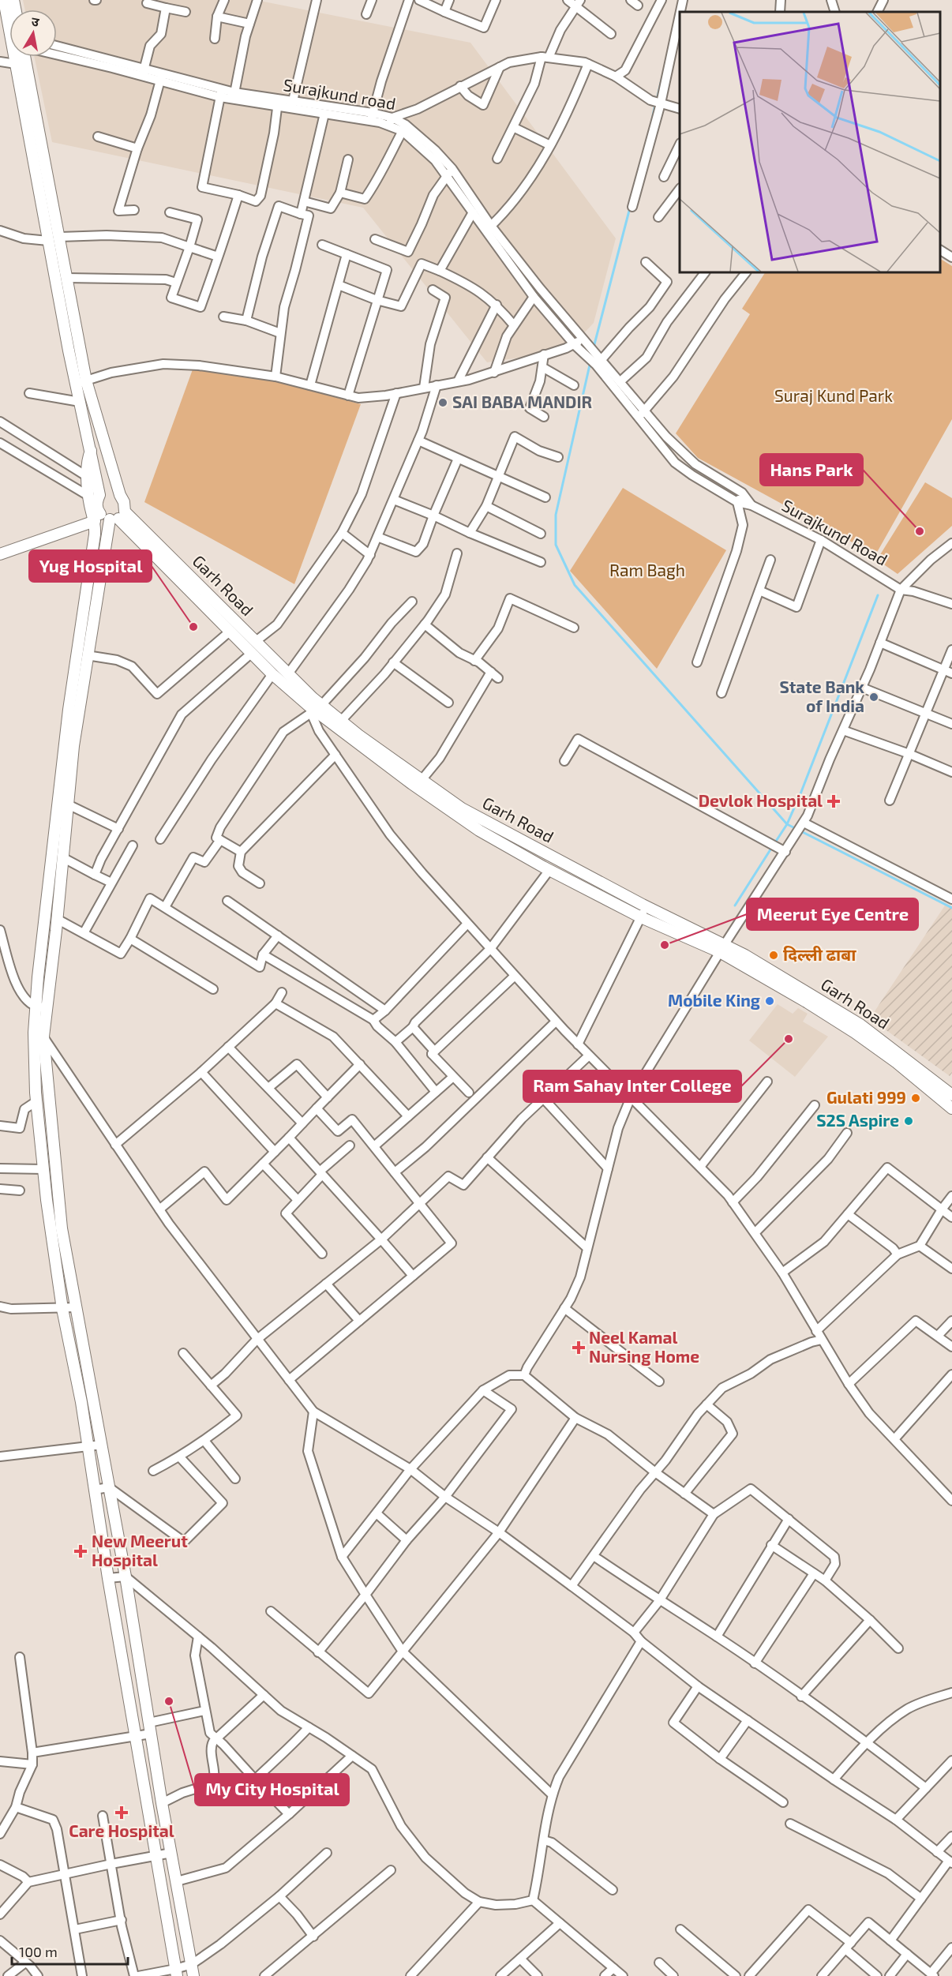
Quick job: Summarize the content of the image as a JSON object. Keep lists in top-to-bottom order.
{
  "streets": {
    "main road": ["Garh Road"],
    "street": ["Surajkund road", "Surajkund Road"]
  },
  "parks": ["Suraj Kund Park", "Ram Bagh"],
  "places": {
    "other": [
      "SAI BABA MANDIR",
      "Hans Park",
      "Yug Hospital",
      "State Bank of India",
      "Meerut Eye Centre",
      "दिल्ली ढाबा",
      "Mobile King",
      "Ram Sahay Inter College",
      "Gulati 999",
      "S2S Aspire",
      "My City Hospital"
    ],
    "health": [
      "Devlok Hospital",
      "Neel Kamal Nursing Home",
      "New Meerut Hospital",
      "Care Hospital"
    ]
  },
  "scale_bar": "100 m",
  "north": "top"
}
